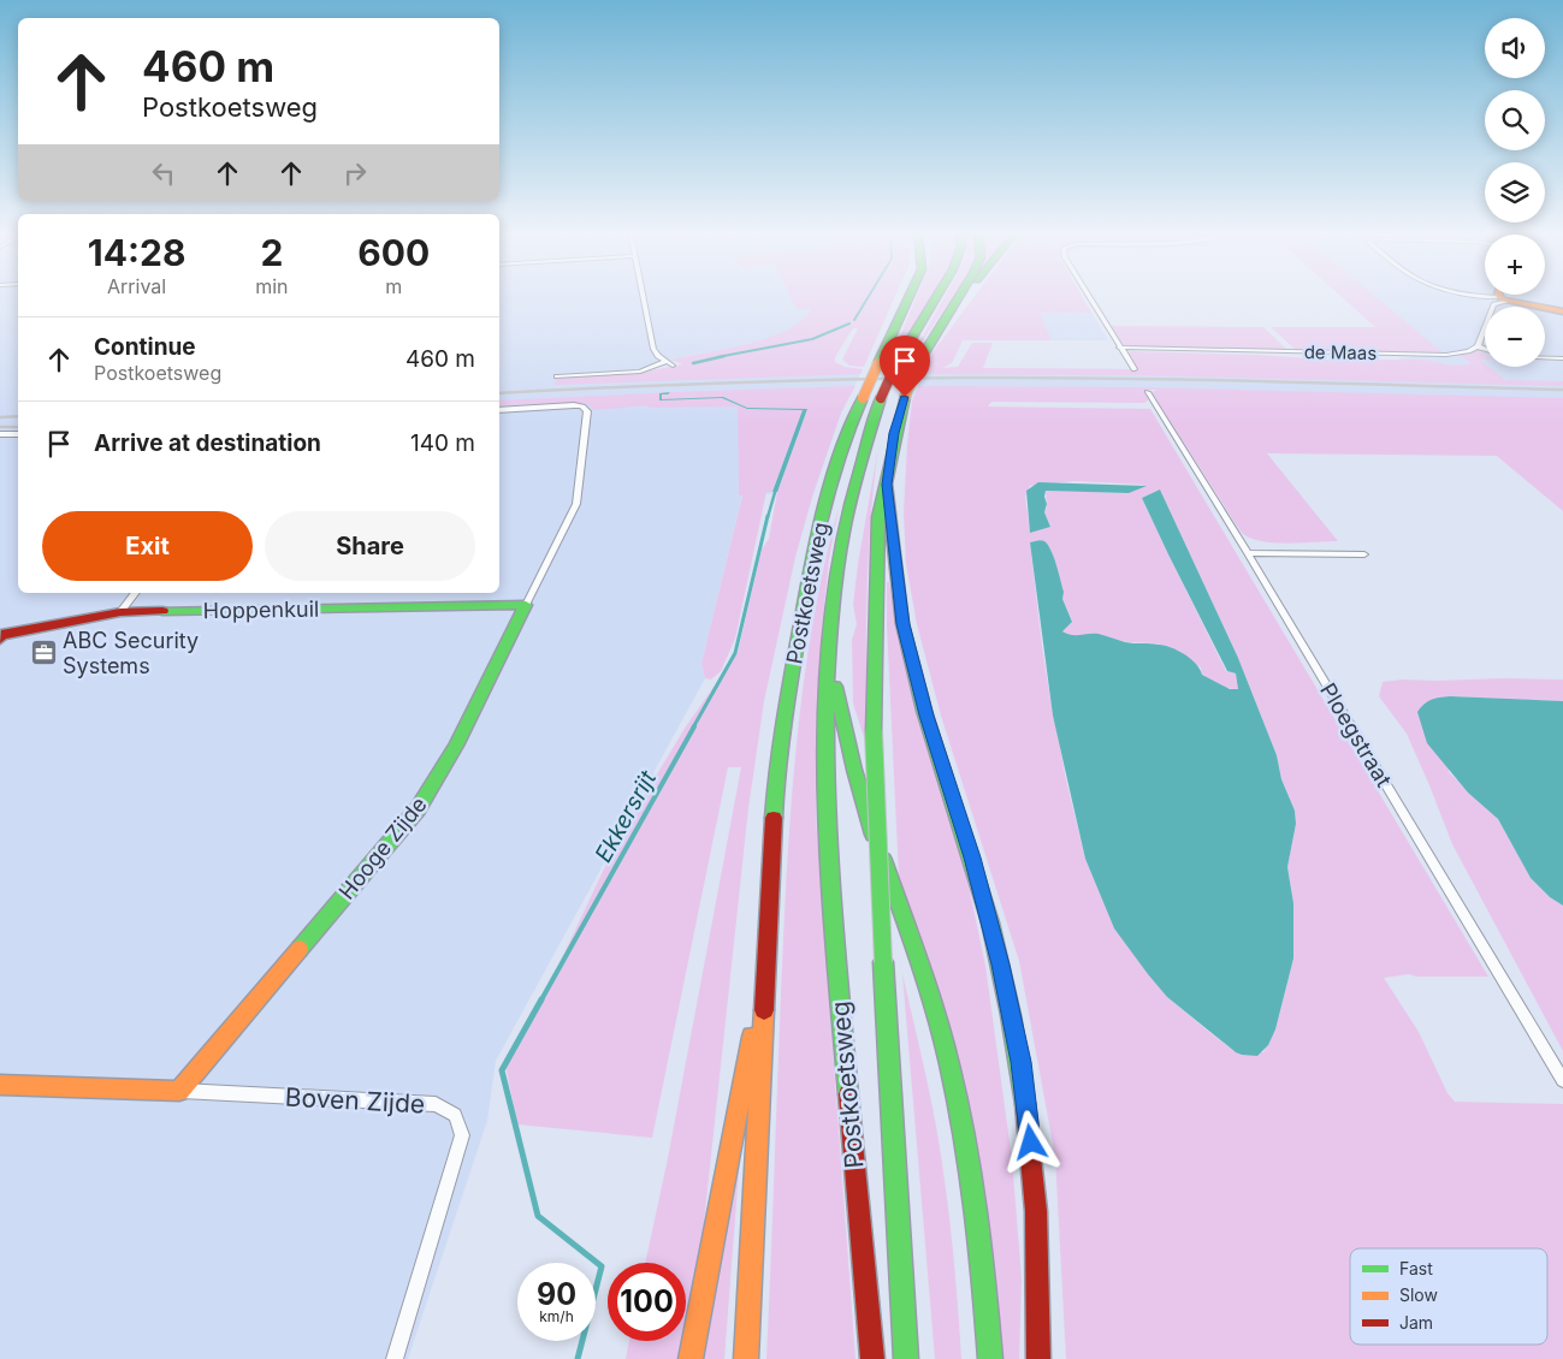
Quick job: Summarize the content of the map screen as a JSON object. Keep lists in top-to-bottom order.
{
  "streets": {
    "main road": ["Postkoetsweg", "Hoppenkuil", "Hooge Zijde"],
    "street": ["de Maas", "Ploegstraat", "Boven Zijde"]
  },
  "crossings": [
    ["Hoppenkuil", "Hooge Zijde"],
    ["Hooge Zijde", "Boven Zijde"]
  ],
  "water": ["Ekkersrijt"],
  "places": {
    "office": ["ABC Security Systems"]
  },
  "legend": ["Fast", "Slow", "Jam"],
  "page": {
    "map_buttons": ["+", "−"],
    "turn": ["460 m", "Postkoetsweg"],
    "eta": [
      "14:28",
      "Arrival",
      "2",
      "min",
      "600",
      "m"
    ],
    "list": [
      {
        "name": "Continue",
        "note": "Postkoetsweg",
        "value": "460 m"
      },
      {
        "name": "Arrive at destination",
        "value": "140 m"
      }
    ],
    "buttons": ["Exit", "Share"],
    "speed": "90 km/h",
    "limit": "100"
  }
}
